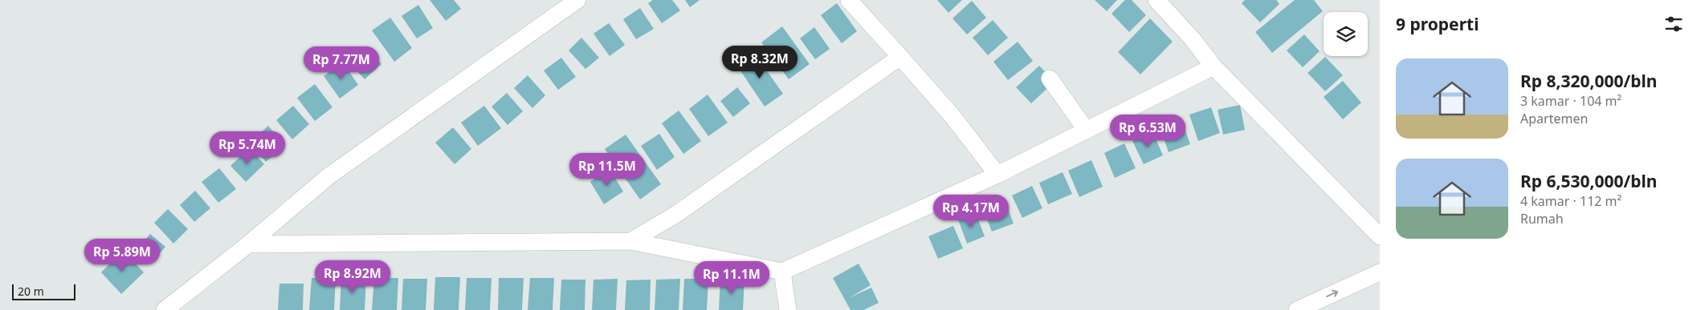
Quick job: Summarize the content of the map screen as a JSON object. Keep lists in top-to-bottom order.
{
  "scale_bar": "20 m",
  "page": {
    "heading": "9 properti",
    "price": [
      "Rp 8.32M",
      "Rp 7.77M",
      "Rp 6.53M",
      "Rp 5.74M",
      "Rp 11.5M",
      "Rp 4.17M",
      "Rp 5.89M",
      "Rp 8.92M",
      "Rp 11.1M"
    ],
    "list": [
      {
        "name": "Rp 8,320,000/bln",
        "note": "3 kamar · 104 m² · Apartemen"
      },
      {
        "name": "Rp 6,530,000/bln",
        "note": "4 kamar · 112 m² · Rumah"
      }
    ],
    "scale": "20 m"
  }
}
